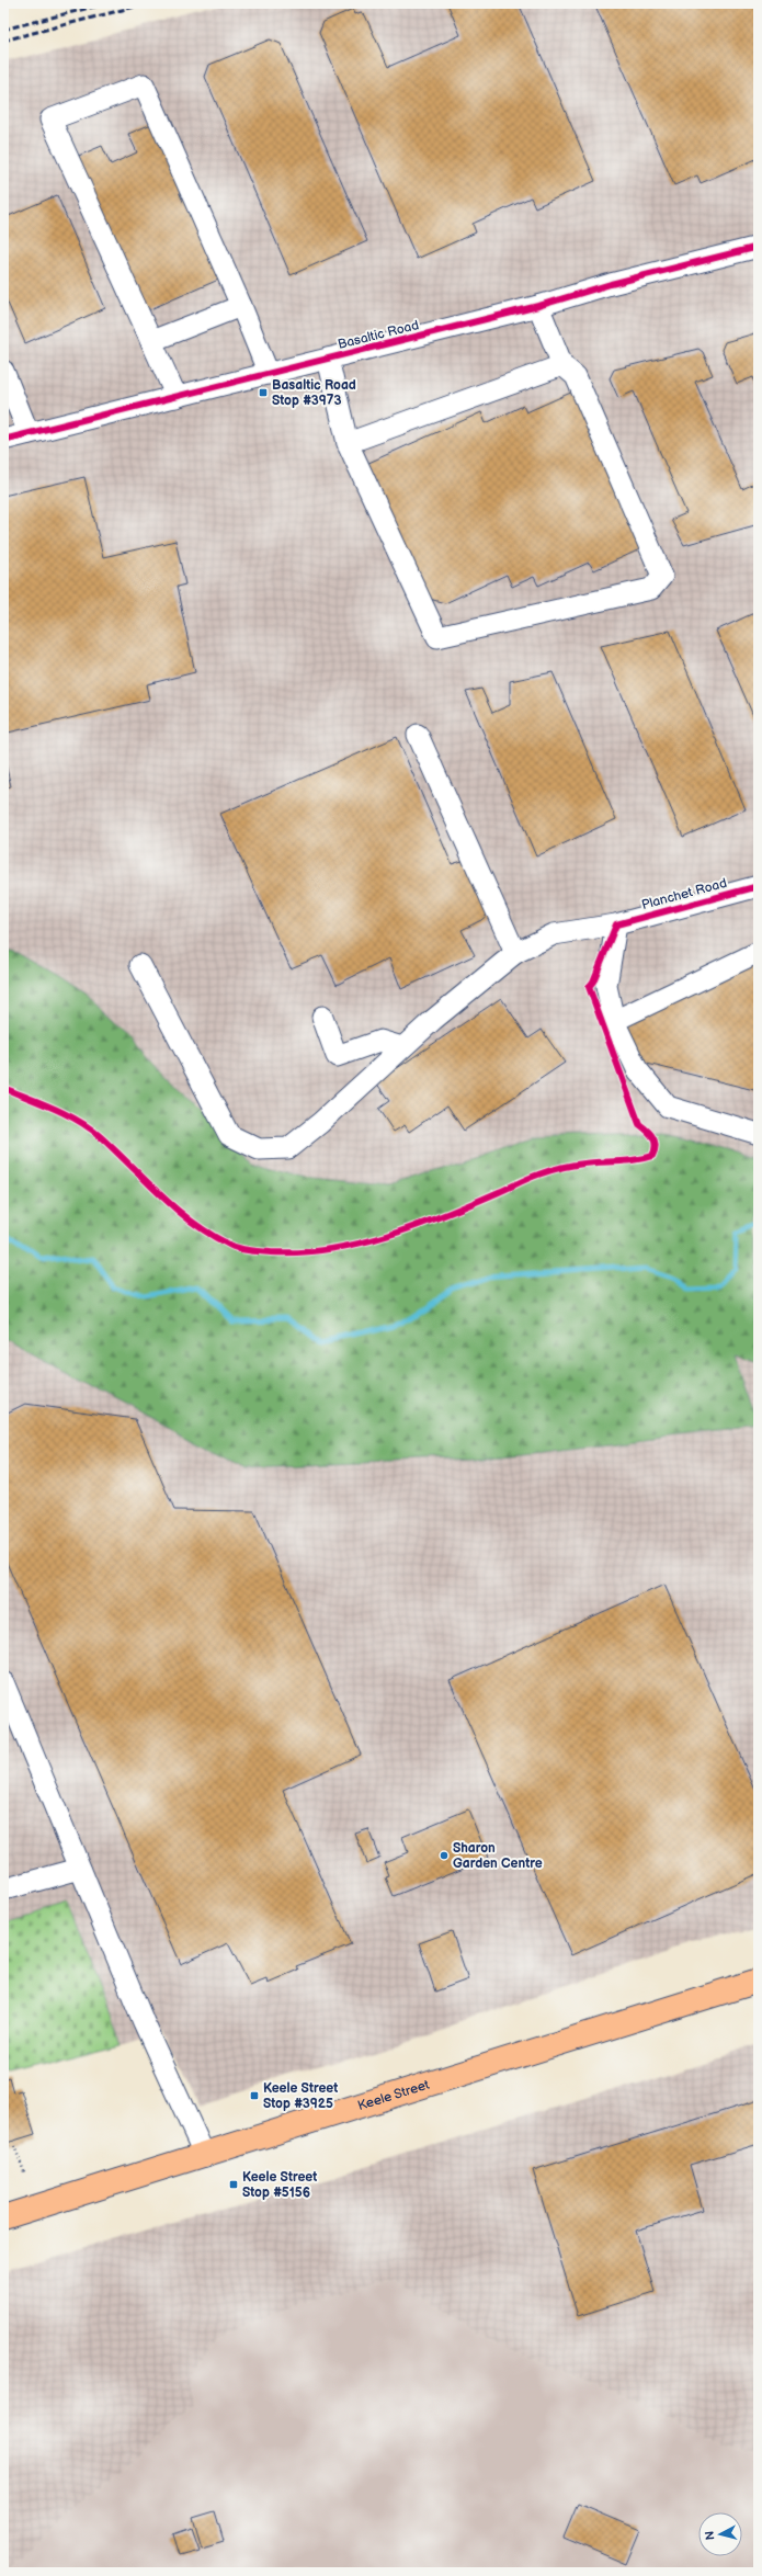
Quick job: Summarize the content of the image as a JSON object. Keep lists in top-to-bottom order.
{
  "streets": {
    "main road": ["Keele Street"],
    "street": ["Basaltic Road", "Planchet Road"]
  },
  "places": {
    "transit": ["Basaltic Road Stop #3973", "Keele Street Stop #3925", "Keele Street Stop #5156"],
    "other": ["Sharon Garden Centre"]
  },
  "north": "left"
}
